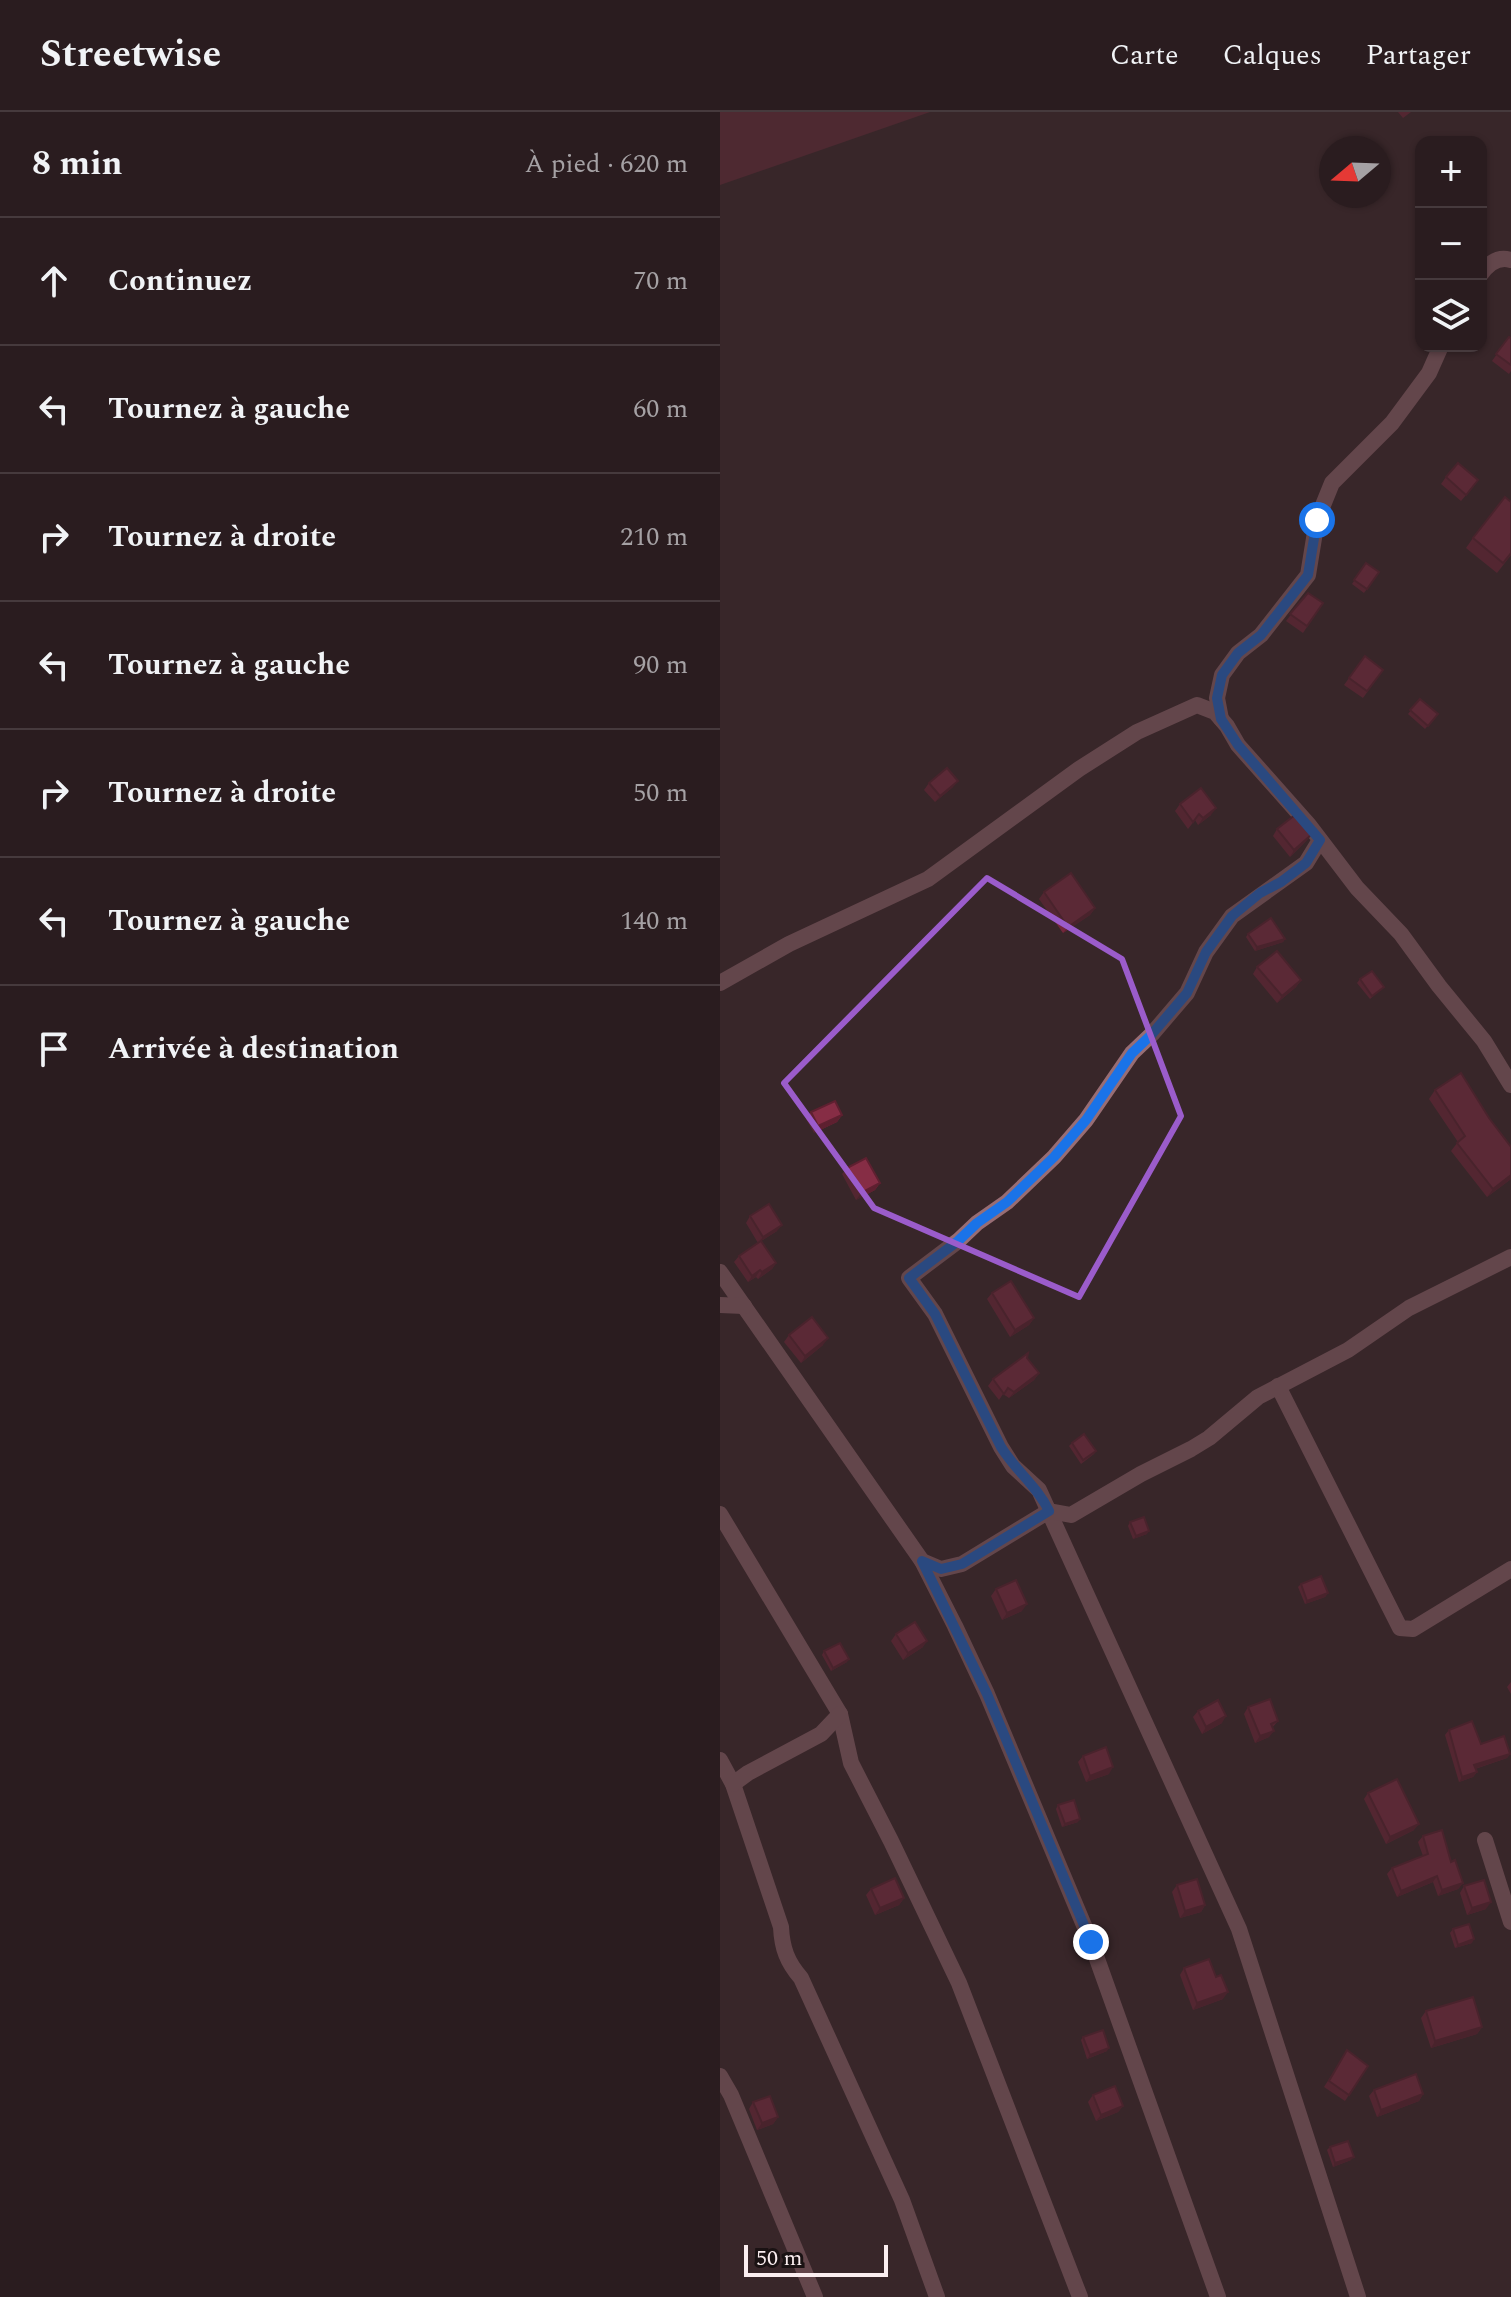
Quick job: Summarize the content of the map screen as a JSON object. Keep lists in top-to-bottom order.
{
  "scale_bar": "50 m",
  "north": "left",
  "page": {
    "header": "Streetwise",
    "nav": ["Carte", "Calques", "Partager"],
    "heading": ["8 min", "À pied · 620 m"],
    "map_buttons": ["+", "−"],
    "list": [
      ["Continuez", "70 m"],
      ["Tournez à gauche", "60 m"],
      ["Tournez à droite", "210 m"],
      ["Tournez à gauche", "90 m"],
      ["Tournez à droite", "50 m"],
      ["Tournez à gauche", "140 m"],
      "Arrivée à destination"
    ],
    "scale": "50 m"
  }
}
